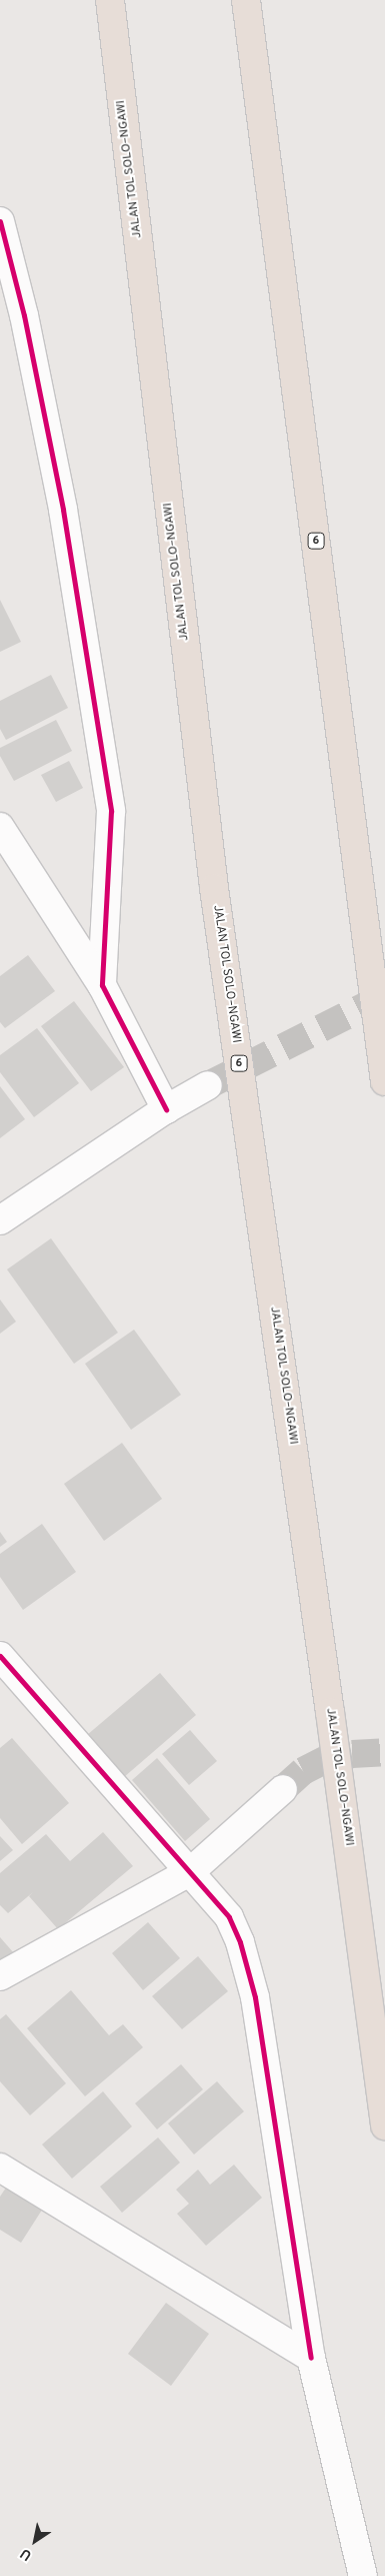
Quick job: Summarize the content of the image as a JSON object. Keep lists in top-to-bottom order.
{
  "streets": {
    "highway": ["JALAN TOL SOLO–NGAWI", "6"]
  },
  "north": "bottom left"
}
